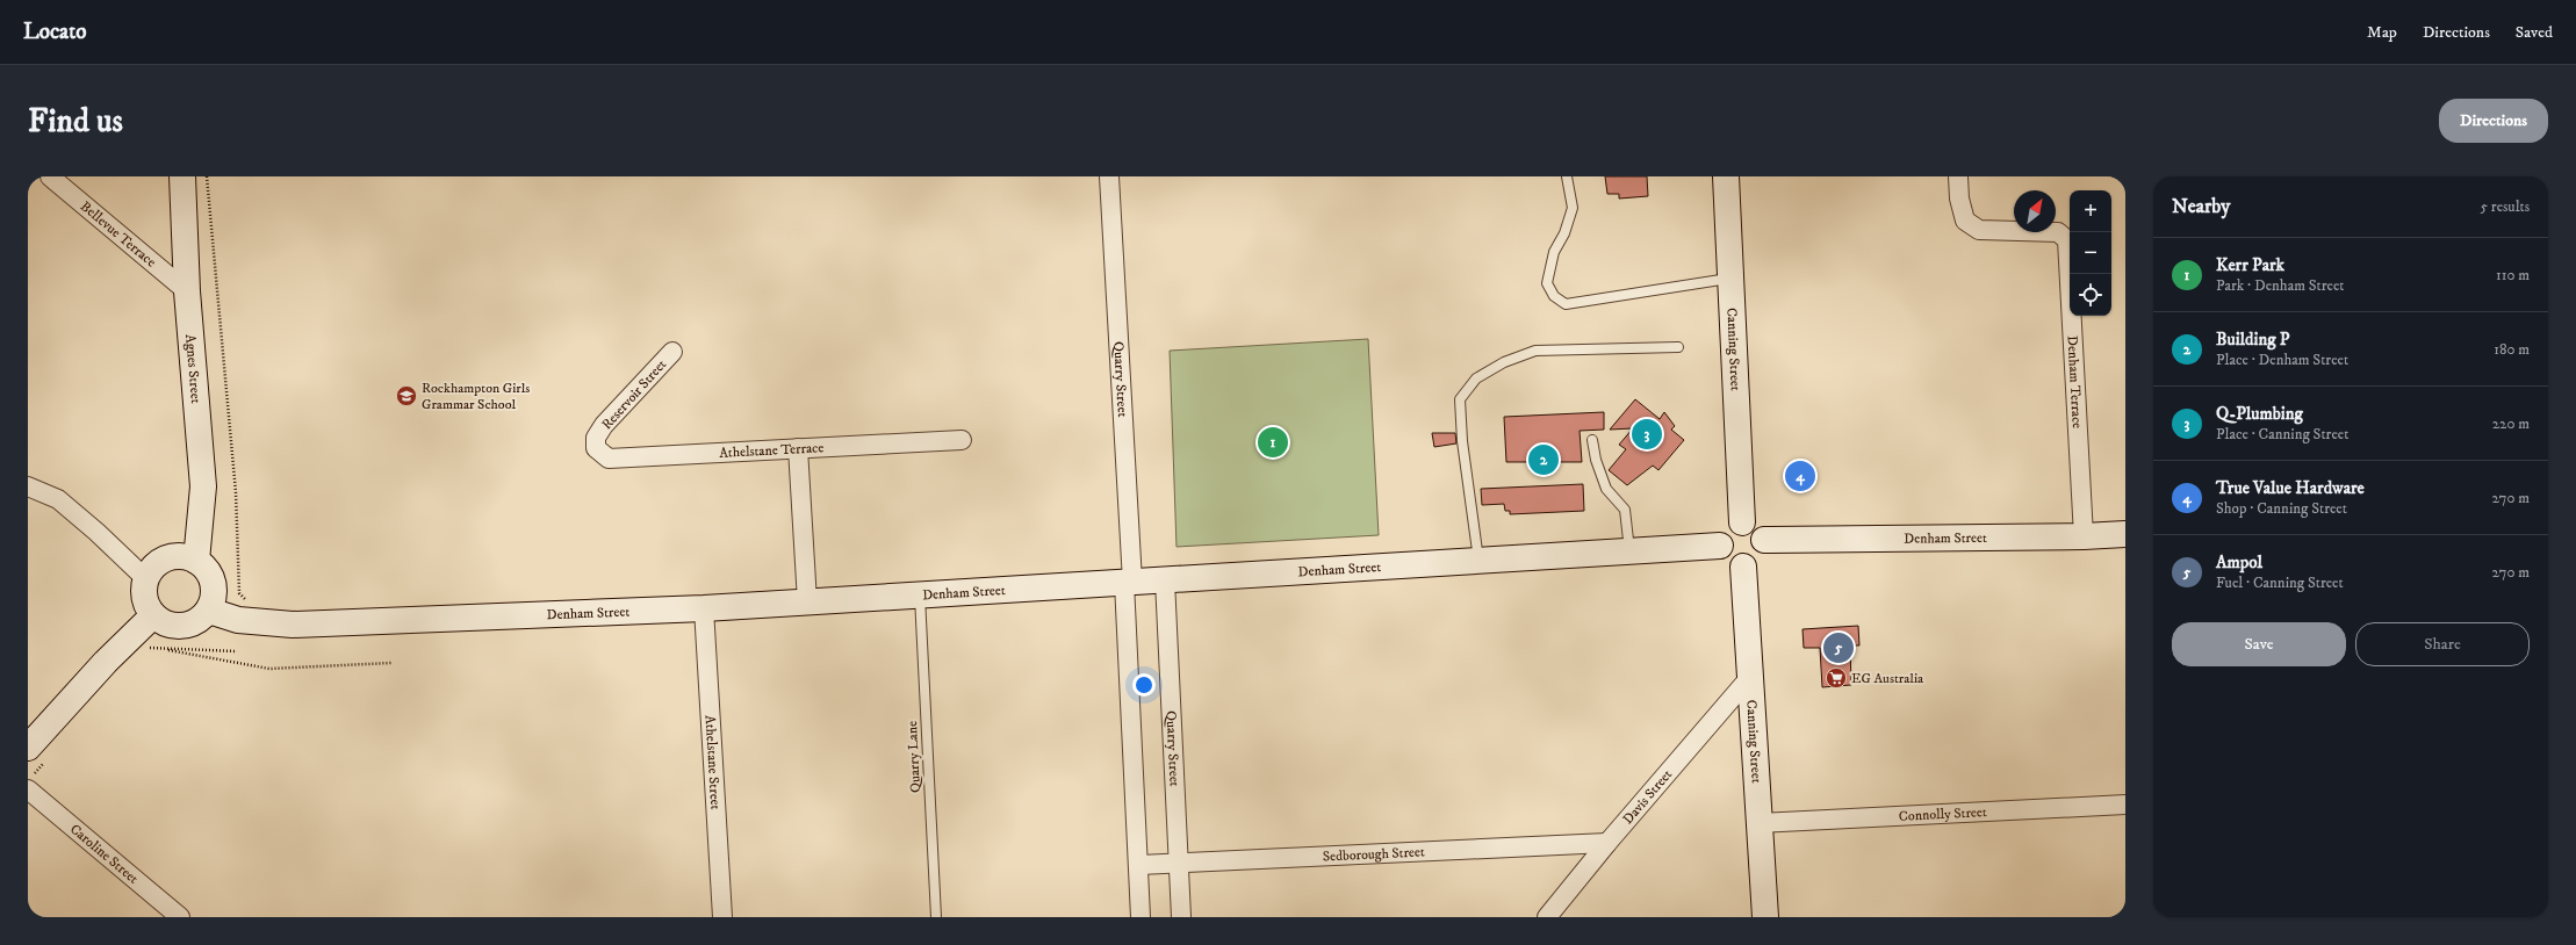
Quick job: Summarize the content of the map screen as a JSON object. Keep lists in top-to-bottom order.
{
  "streets": {
    "street": [
      "Bellevue Terrace",
      "Canning Street",
      "Agnes Street",
      "Quarry Street",
      "Denham Terrace",
      "Reservoir Street",
      "Athelstane Terrace",
      "Denham Street",
      "Athelstane Street",
      "Davis Street",
      "Connolly Street",
      "Caroline Street",
      "Sedborough Street"
    ],
    "lane": ["Quarry Lane"]
  },
  "crossings": [
    ["Bellevue Terrace", "Agnes Street"],
    ["Canning Street", "Denham Street"],
    ["Canning Street", "Davis Street"],
    ["Canning Street", "Connolly Street"],
    ["Agnes Street", "Denham Street"],
    ["Quarry Street", "Denham Street"],
    ["Quarry Street", "Sedborough Street"],
    ["Denham Terrace", "Denham Street"],
    ["Reservoir Street", "Athelstane Terrace"],
    ["Denham Street", "Quarry Lane"],
    ["Denham Street", "Athelstane Street"],
    ["Davis Street", "Sedborough Street"]
  ],
  "places": {
    "school or university": ["Rockhampton Girls Grammar School"],
    "supermarket": ["EG Australia"]
  },
  "north": "top right",
  "page": {
    "header": "Locato",
    "nav": ["Map", "Directions", "Saved"],
    "buttons": [
      "Directions",
      ["Save", "Share"]
    ],
    "title": "Find us",
    "heading": ["Nearby", "5 results"],
    "map_buttons": ["+", "−"],
    "list": [
      {
        "mark": "1",
        "name": "Kerr Park",
        "note": "Park · Denham Street",
        "value": "110 m"
      },
      {
        "mark": "2",
        "name": "Building P",
        "note": "Place · Denham Street",
        "value": "180 m"
      },
      {
        "mark": "3",
        "name": "Q-Plumbing",
        "note": "Place · Canning Street",
        "value": "220 m"
      },
      {
        "mark": "4",
        "name": "True Value Hardware",
        "note": "Shop · Canning Street",
        "value": "270 m"
      },
      {
        "mark": "5",
        "name": "Ampol",
        "note": "Fuel · Canning Street",
        "value": "270 m"
      }
    ],
    "pins": [
      "3",
      "1",
      "2",
      "4",
      "5"
    ]
  }
}
